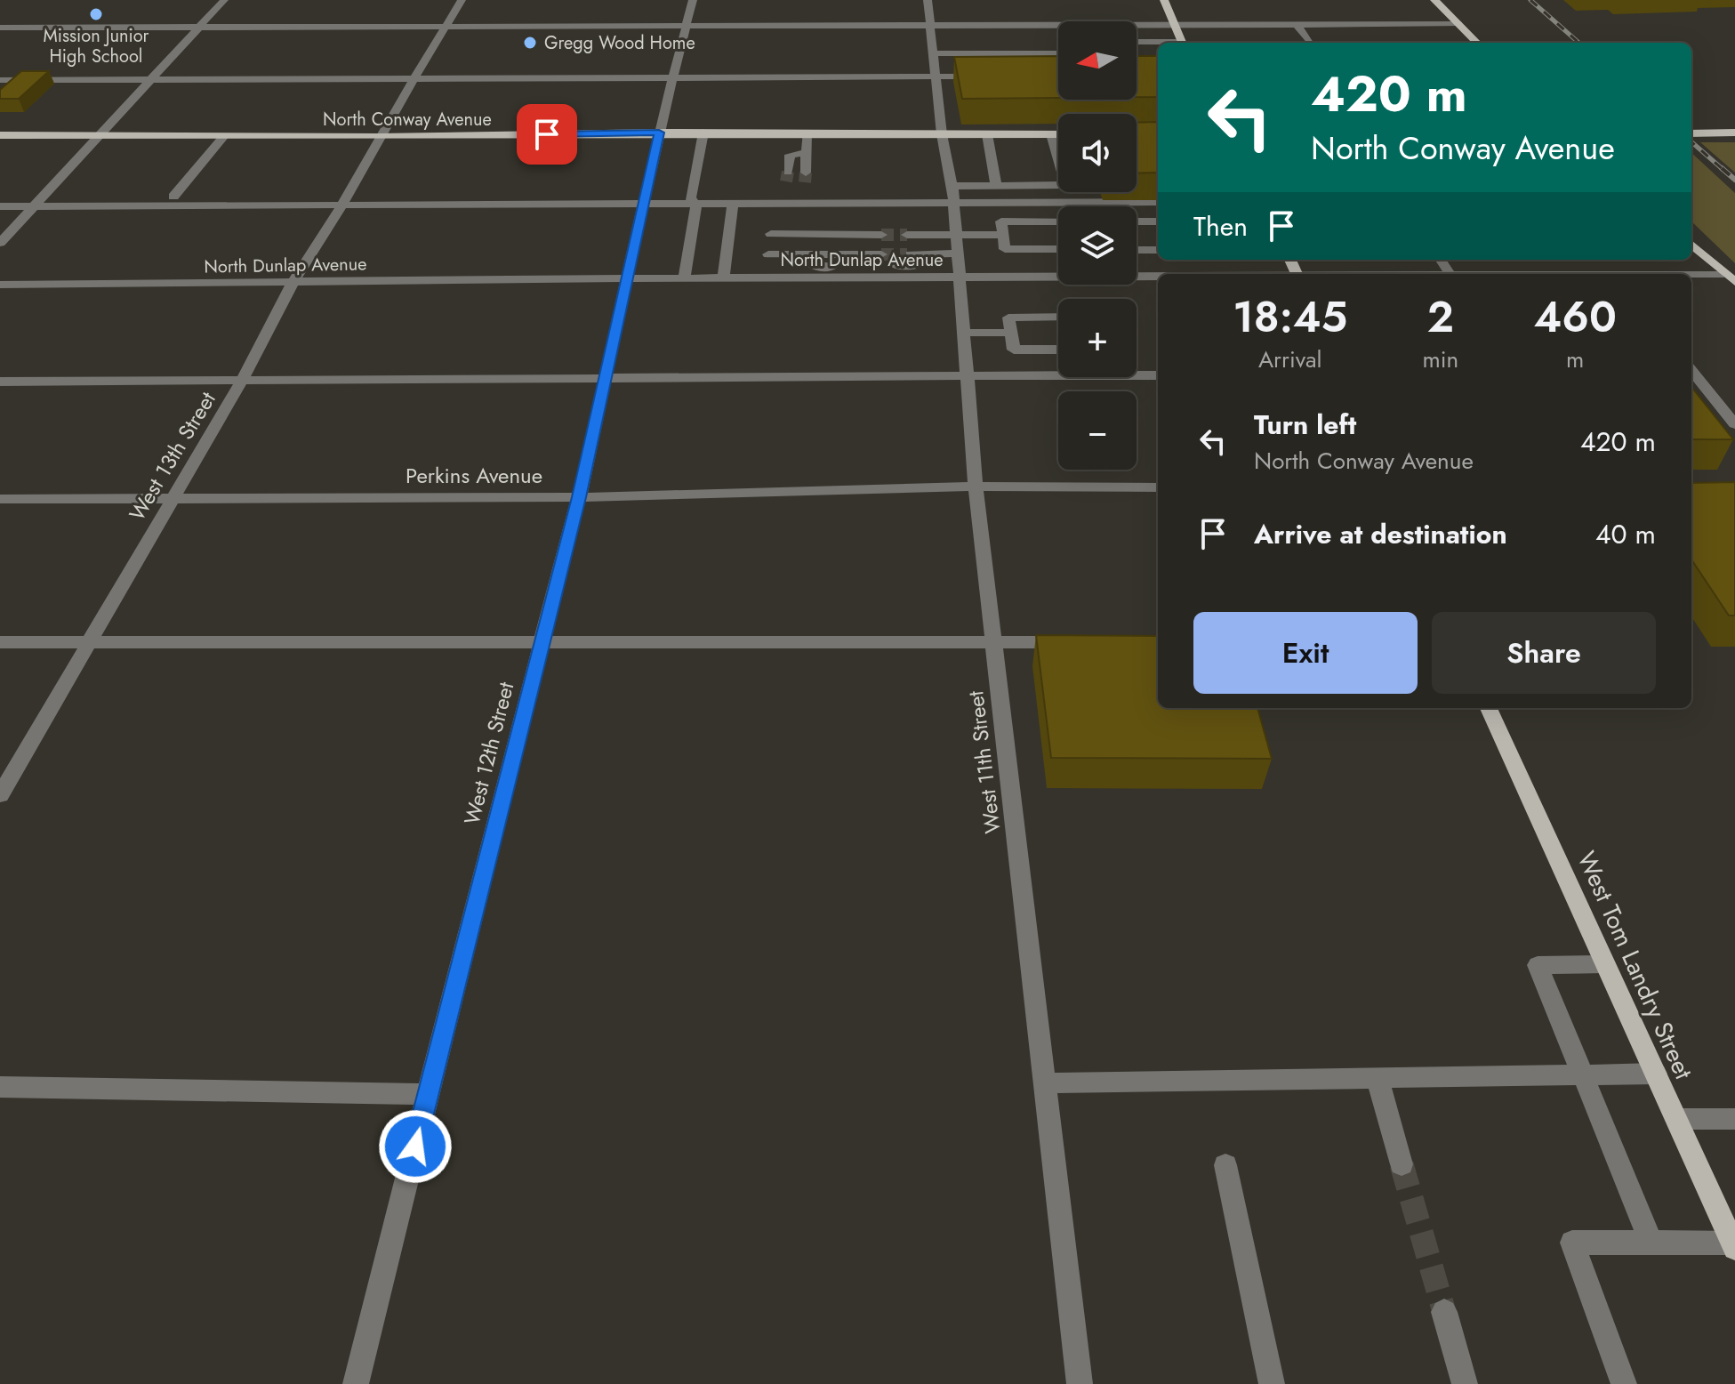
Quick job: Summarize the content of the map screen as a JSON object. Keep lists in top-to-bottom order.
{
  "streets": {
    "main road": ["North Conway Avenue", "West Tom Landry Street"],
    "street": [
      "North Dunlap Avenue",
      "West 13th Street",
      "Perkins Avenue",
      "West 12th Street",
      "West 11th Street"
    ]
  },
  "crossings": [
    ["North Conway Avenue", "West 13th Street"],
    ["North Conway Avenue", "West 12th Street"],
    ["North Conway Avenue", "West 11th Street"],
    ["North Dunlap Avenue", "West 13th Street"],
    ["North Dunlap Avenue", "West 12th Street"],
    ["North Dunlap Avenue", "West 11th Street"],
    ["West 13th Street", "Perkins Avenue"],
    ["Perkins Avenue", "West 12th Street"],
    ["Perkins Avenue", "West 11th Street"]
  ],
  "places": ["Mission Junior High School", "Gregg Wood Home"],
  "north": "left",
  "page": {
    "map_buttons": ["+", "−"],
    "turn": ["420 m", "North Conway Avenue"],
    "then": "Then",
    "eta": [
      "18:45",
      "Arrival",
      "2",
      "min",
      "460",
      "m"
    ],
    "list": [
      {
        "name": "Turn left",
        "note": "North Conway Avenue",
        "value": "420 m"
      },
      {
        "name": "Arrive at destination",
        "value": "40 m"
      }
    ],
    "buttons": ["Exit", "Share"]
  }
}
